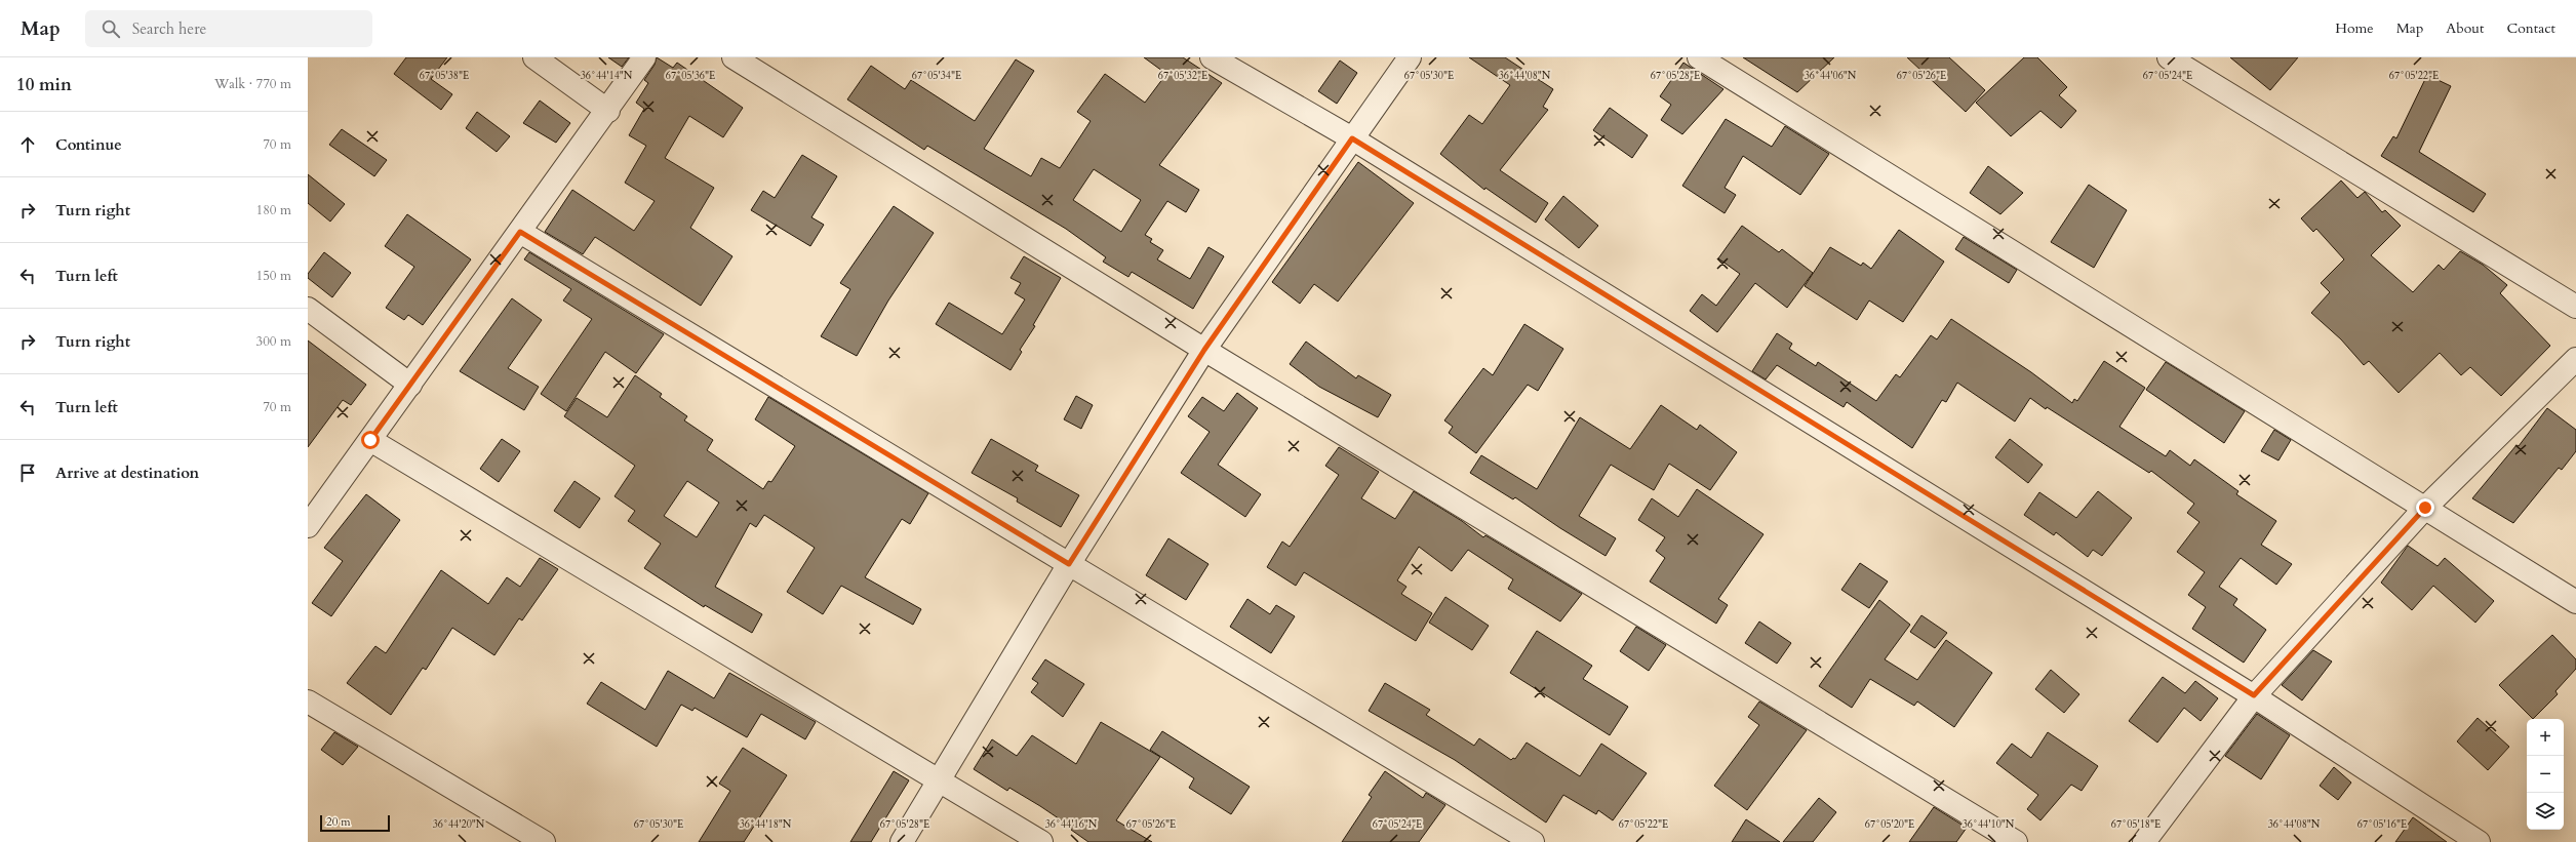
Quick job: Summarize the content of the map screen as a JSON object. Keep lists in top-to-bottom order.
{
  "scale_bar": "20 m",
  "page": {
    "header": "Map",
    "search": "Search here",
    "nav": [
      "Home",
      "Map",
      "About",
      "Contact"
    ],
    "heading": ["10 min", "Walk · 770 m"],
    "list": [
      ["Continue", "70 m"],
      ["Turn right", "180 m"],
      ["Turn left", "150 m"],
      ["Turn right", "300 m"],
      ["Turn left", "70 m"],
      "Arrive at destination"
    ],
    "map_buttons": ["+", "−"],
    "scale": "20 m"
  },
  "coordinates": [
    "67°05'38\"E",
    "36°44'14\"N",
    "67°05'36\"E",
    "67°05'34\"E",
    "67°05'32\"E",
    "67°05'30\"E",
    "36°44'08\"N",
    "67°05'28\"E",
    "36°44'06\"N",
    "67°05'26\"E",
    "67°05'24\"E",
    "67°05'22\"E",
    "36°44'20\"N",
    "67°05'20\"E",
    "67°05'18\"E",
    "67°05'16\"E",
    "36°44'18\"N",
    "36°44'16\"N",
    "36°44'10\"N"
  ]
}
